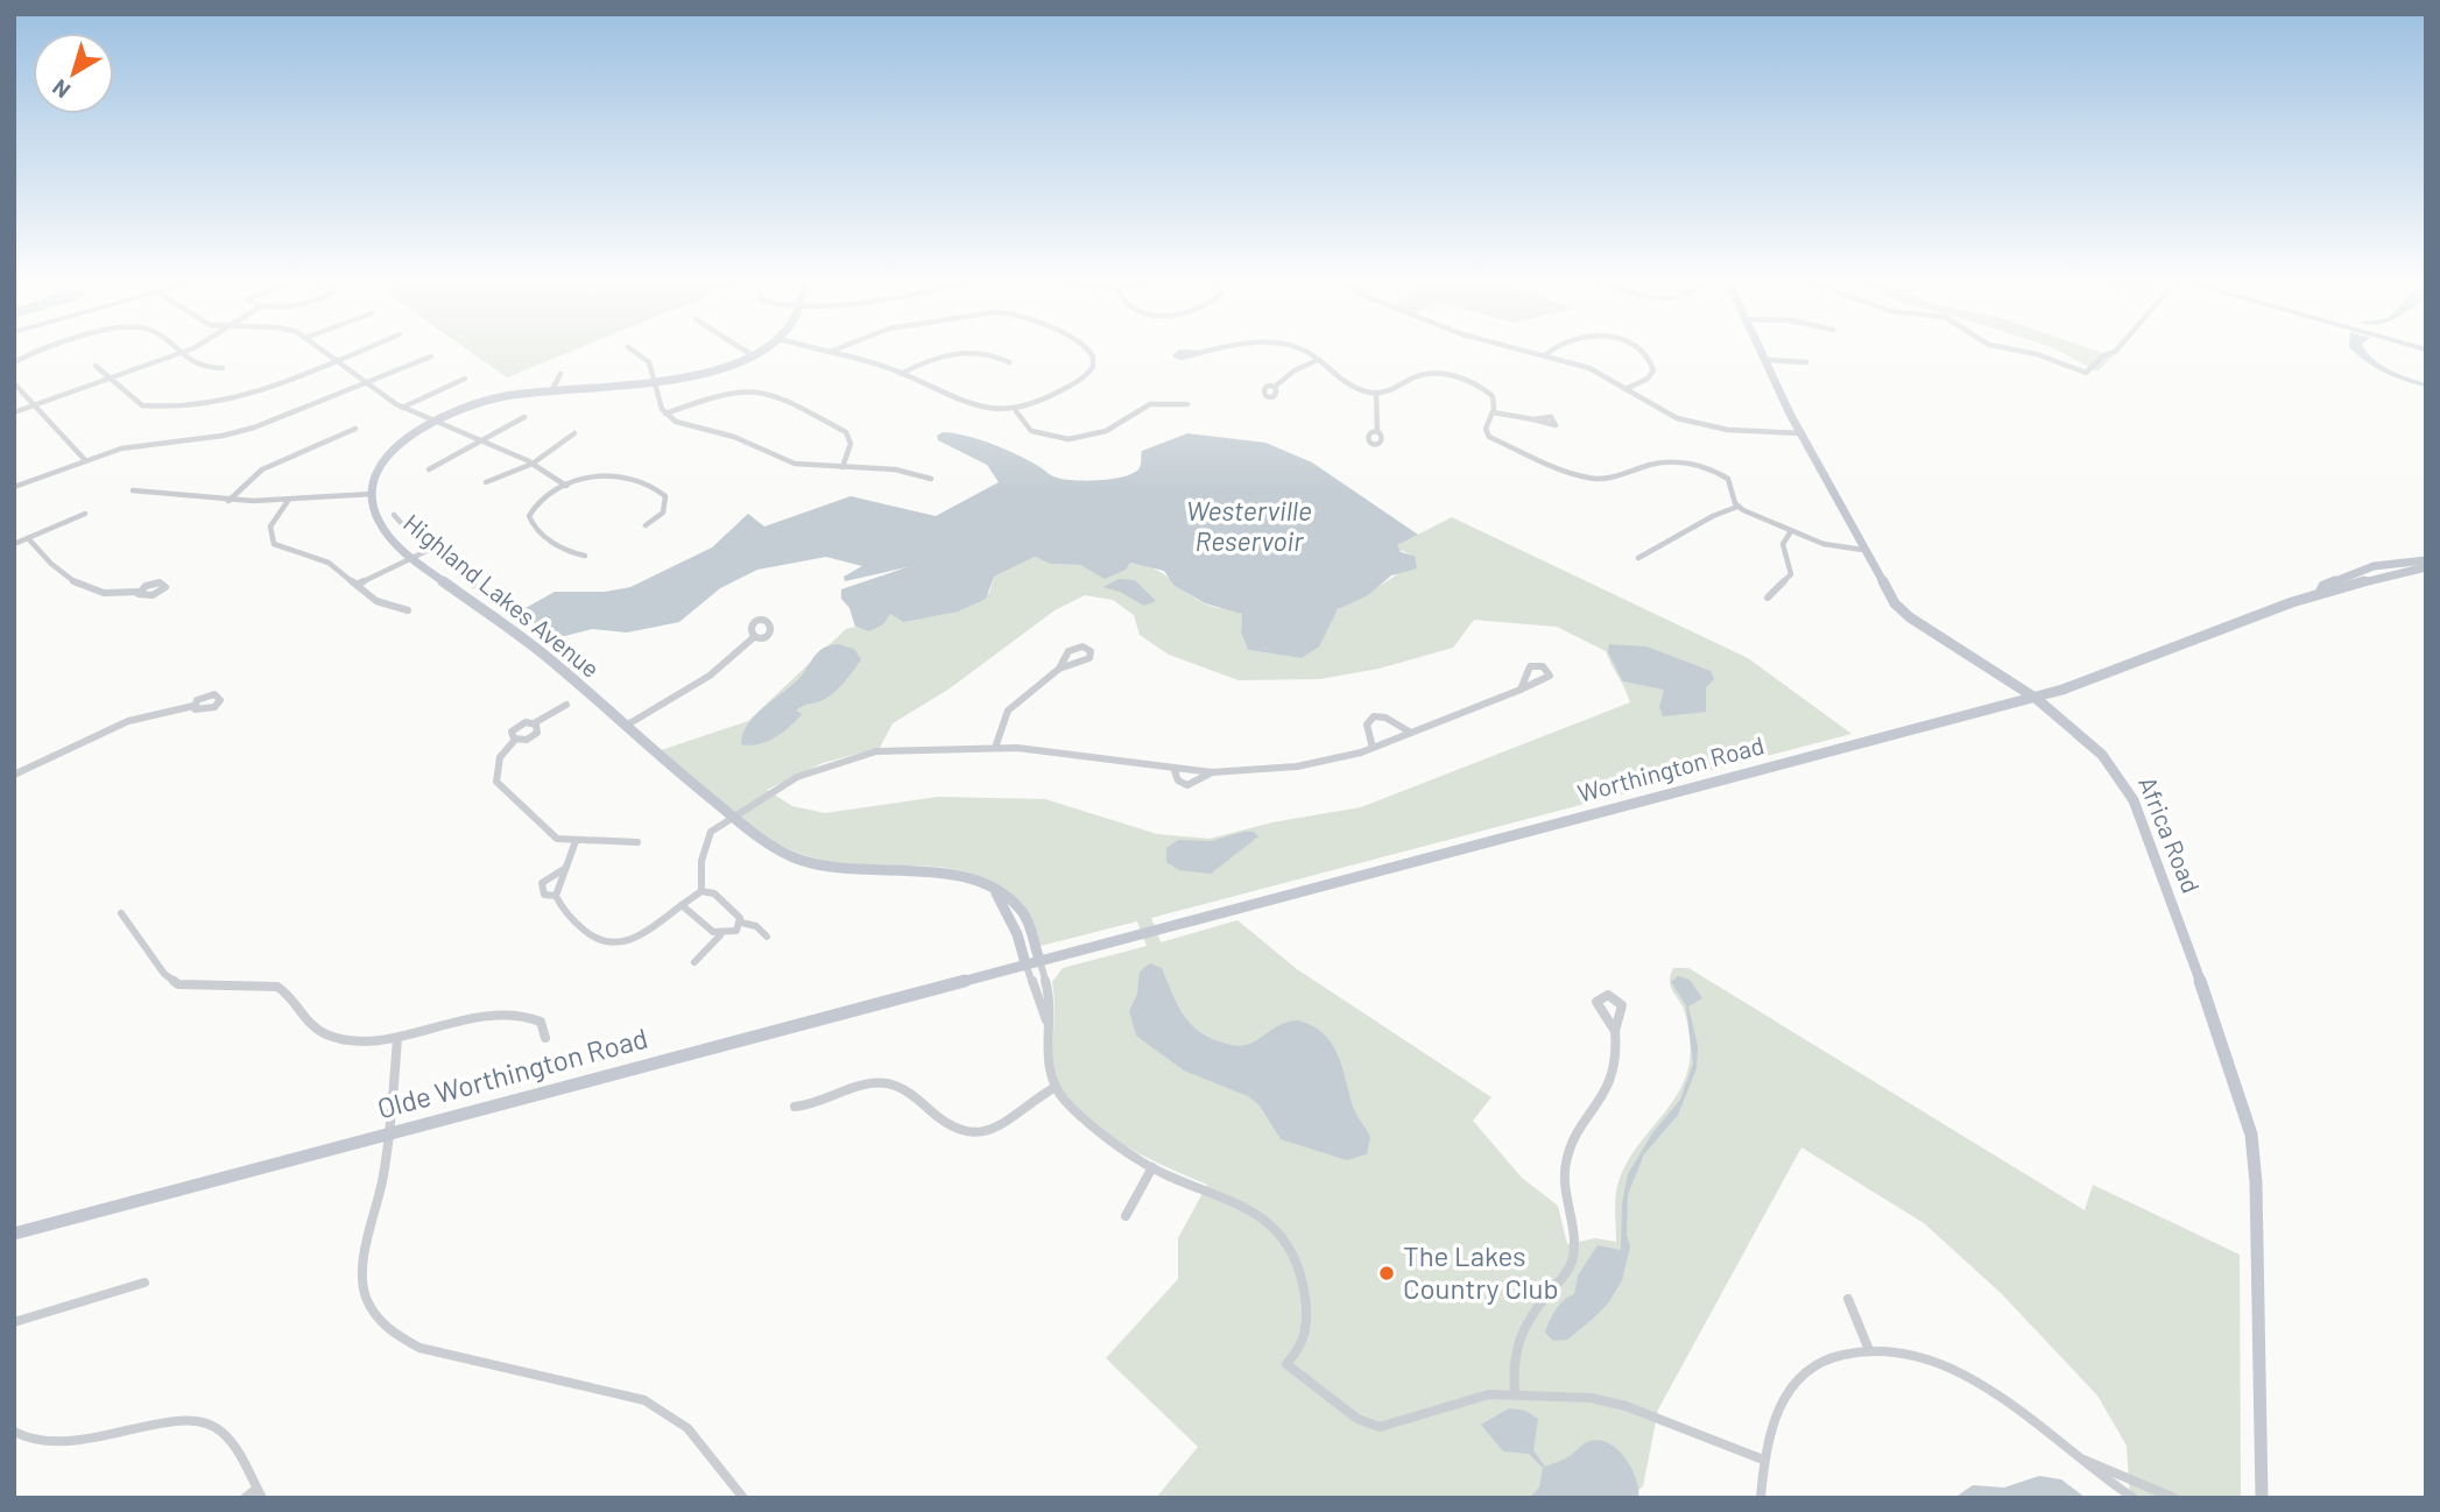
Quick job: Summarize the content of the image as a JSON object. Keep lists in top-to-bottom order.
{
  "streets": {
    "street": [
      "Highland Lakes Avenue",
      "Worthington Road",
      "Africa Road",
      "Olde Worthington Road"
    ]
  },
  "crossings": [
    ["Highland Lakes Avenue", "Worthington Road"],
    ["Worthington Road", "Africa Road"],
    ["Worthington Road", "Olde Worthington Road"]
  ],
  "water": ["Westerville Reservoir"],
  "places": ["The Lakes Country Club"],
  "north": "bottom left"
}
